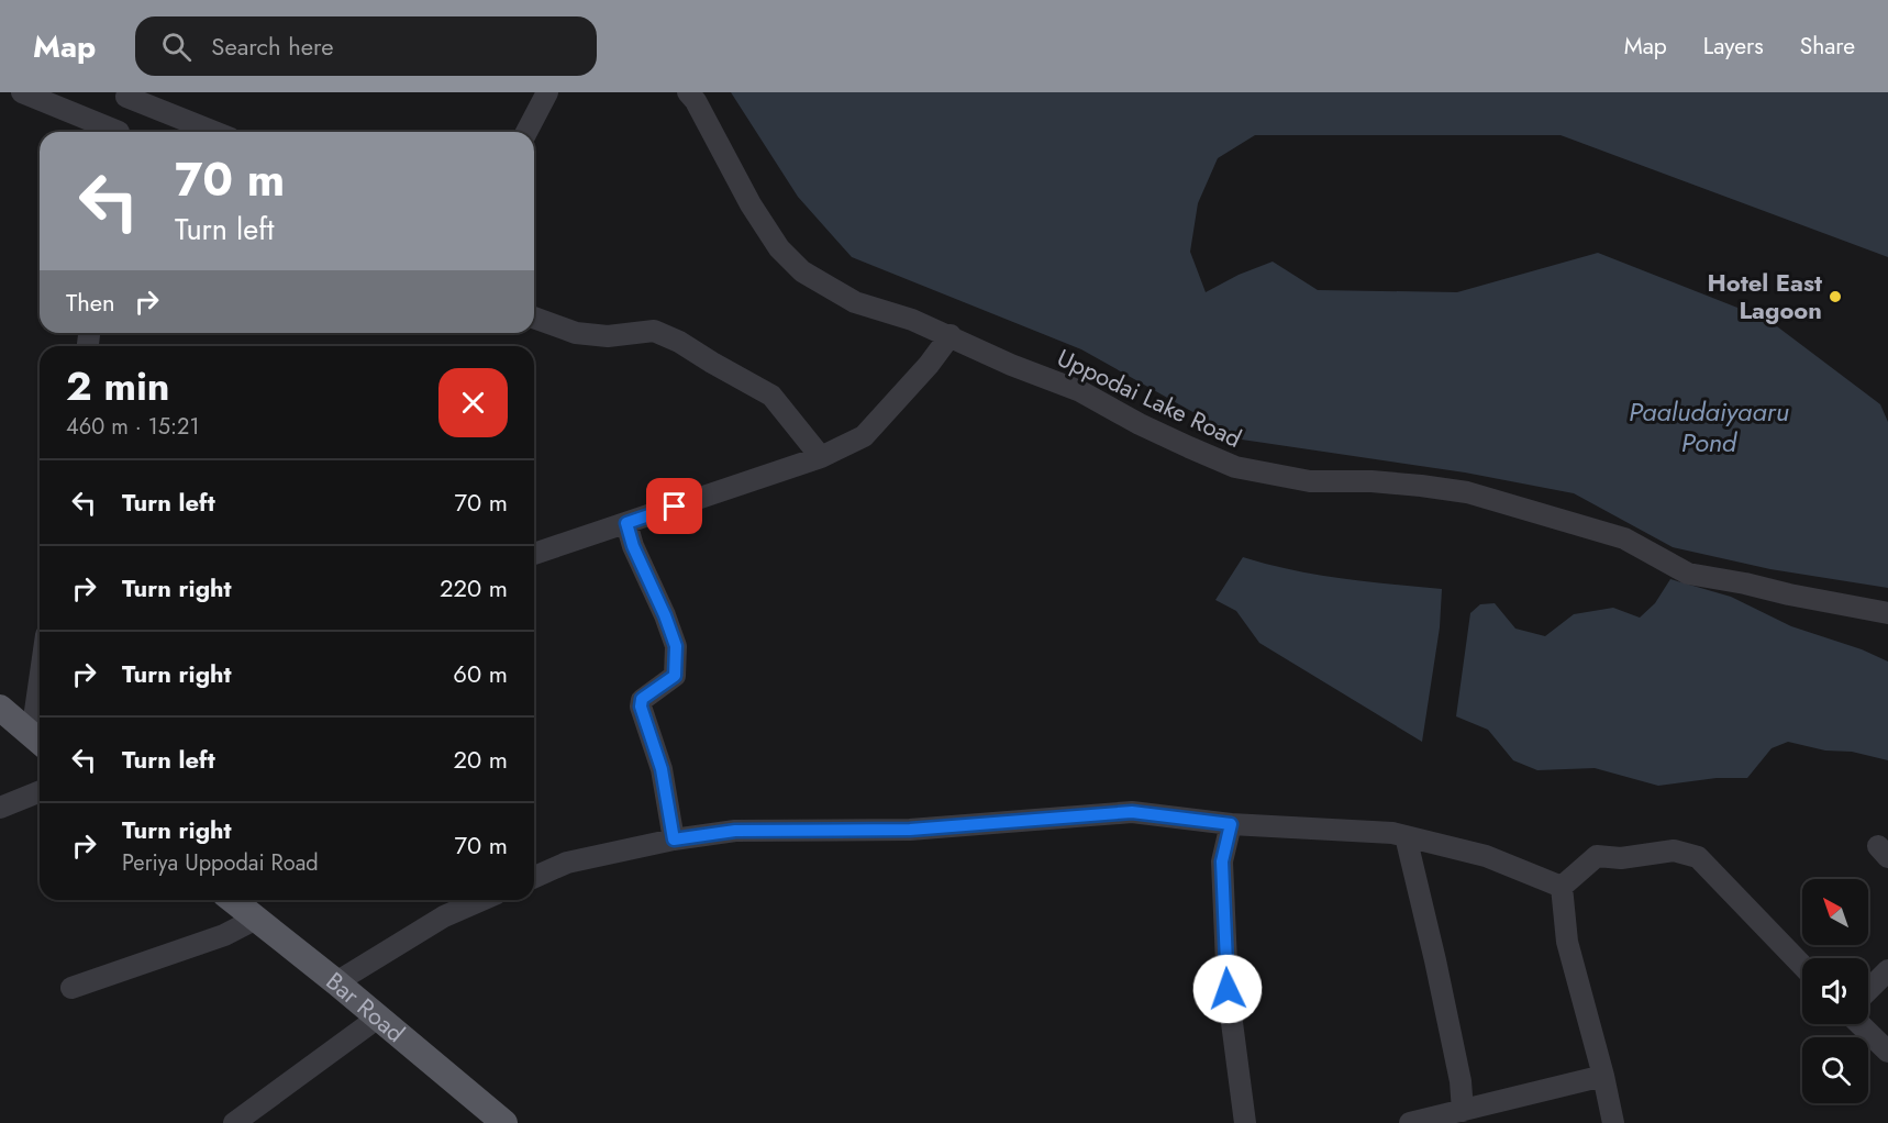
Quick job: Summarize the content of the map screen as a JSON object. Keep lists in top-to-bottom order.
{
  "streets": {
    "main road": ["Bar Road"],
    "street": ["Uppodai Lake Road"]
  },
  "water": ["Paaludaiyaaru Pond"],
  "places": ["Hotel East Lagoon"],
  "north": "top left",
  "page": {
    "header": "Map",
    "search": "Search here",
    "nav": ["Map", "Layers", "Share"],
    "turn": ["70 m", "Turn left"],
    "then": "Then",
    "heading": ["2 min", "460 m · 15:21"],
    "list": [
      {
        "name": "Turn left",
        "value": "70 m"
      },
      {
        "name": "Turn right",
        "value": "220 m"
      },
      {
        "name": "Turn right",
        "value": "60 m"
      },
      {
        "name": "Turn left",
        "value": "20 m"
      },
      {
        "name": "Turn right",
        "note": "Periya Uppodai Road",
        "value": "70 m"
      }
    ]
  }
}
